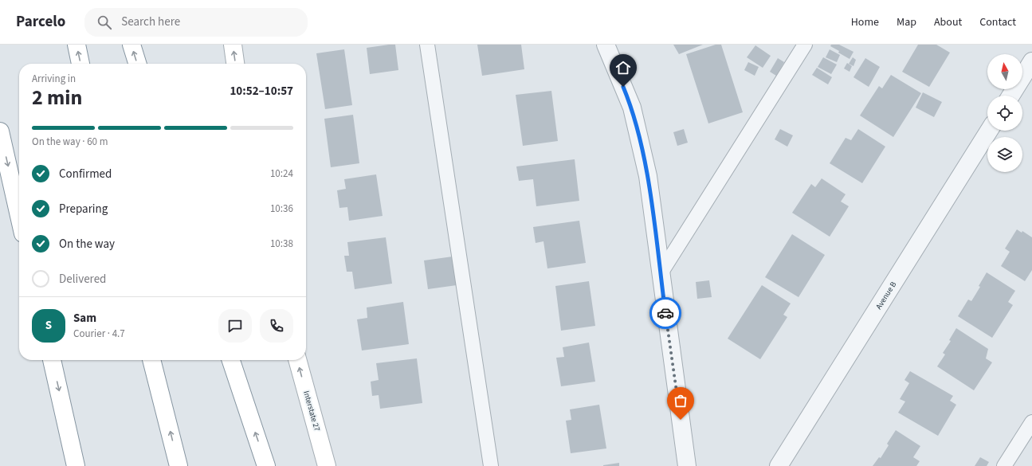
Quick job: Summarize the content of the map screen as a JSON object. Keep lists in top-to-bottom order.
{
  "streets": {
    "main road": ["Interstate 27"],
    "street": ["Avenue B"]
  },
  "north": "top",
  "page": {
    "header": "Parcelo",
    "search": "Search here",
    "nav": [
      "Home",
      "Map",
      "About",
      "Contact"
    ],
    "heading": ["2 min", "Arriving in", "10:52–10:57"],
    "panel": ["Sam", "Courier · 4.7"],
    "bar": "On the way · 60 m",
    "list": [
      ["Confirmed", "10:24"],
      ["Preparing", "10:36"],
      ["On the way", "10:38"],
      "Delivered"
    ],
    "round": "S"
  }
}
